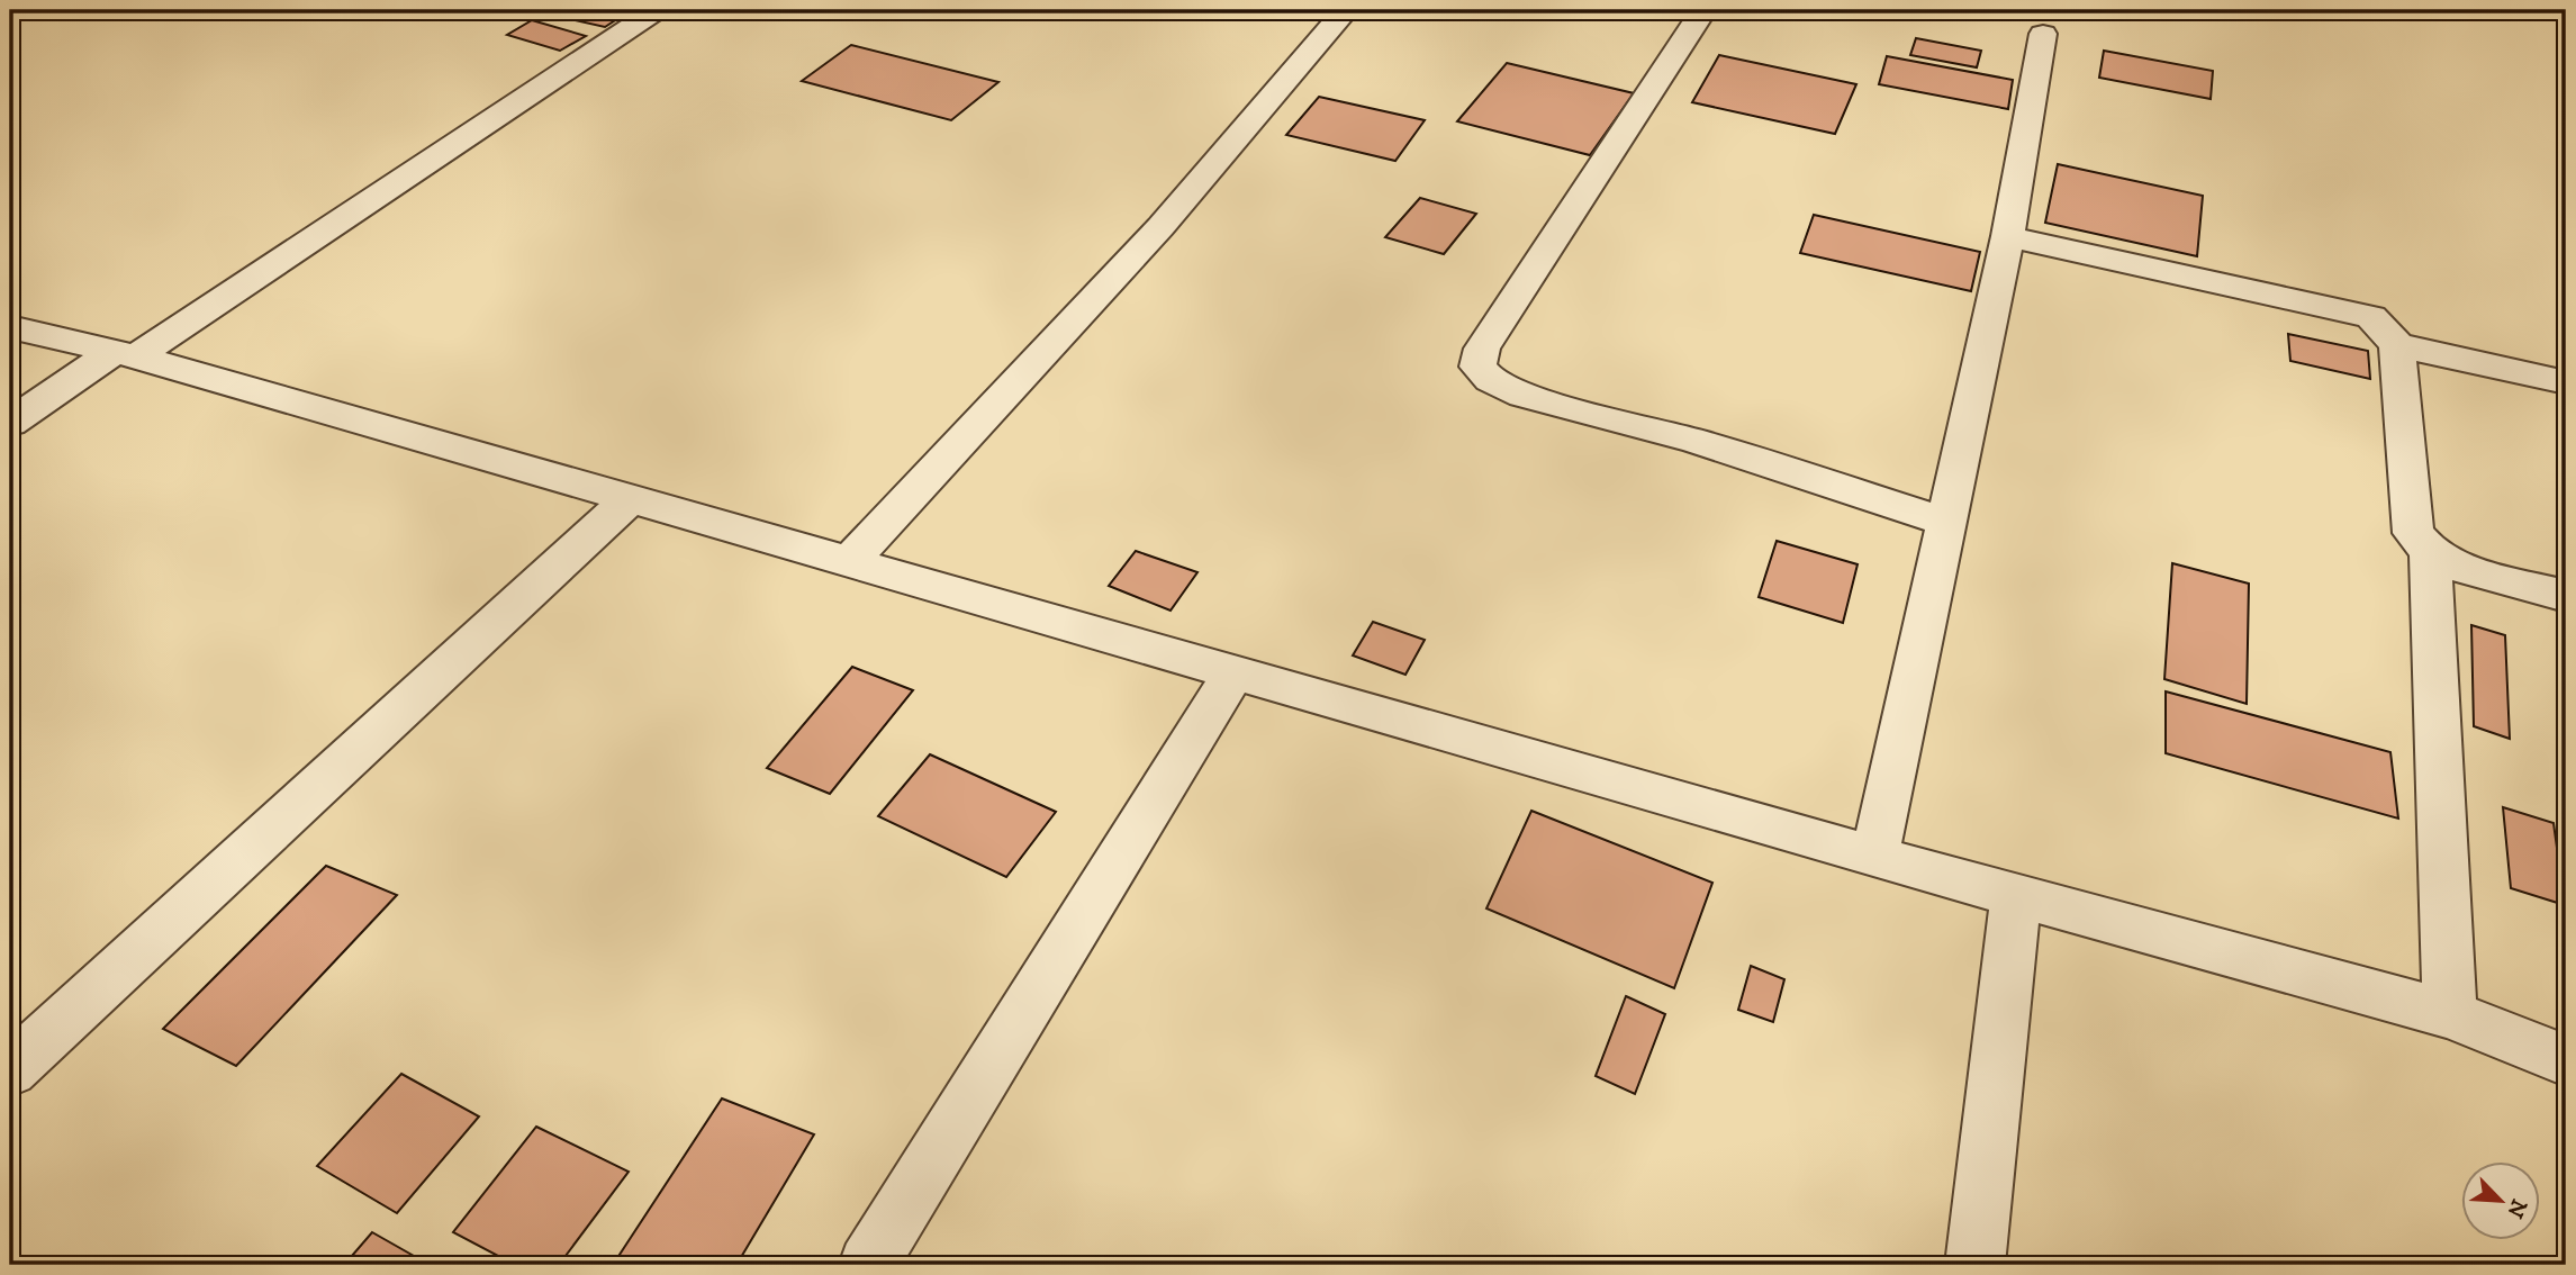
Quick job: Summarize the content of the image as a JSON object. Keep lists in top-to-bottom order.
{
  "north": "bottom right"
}
